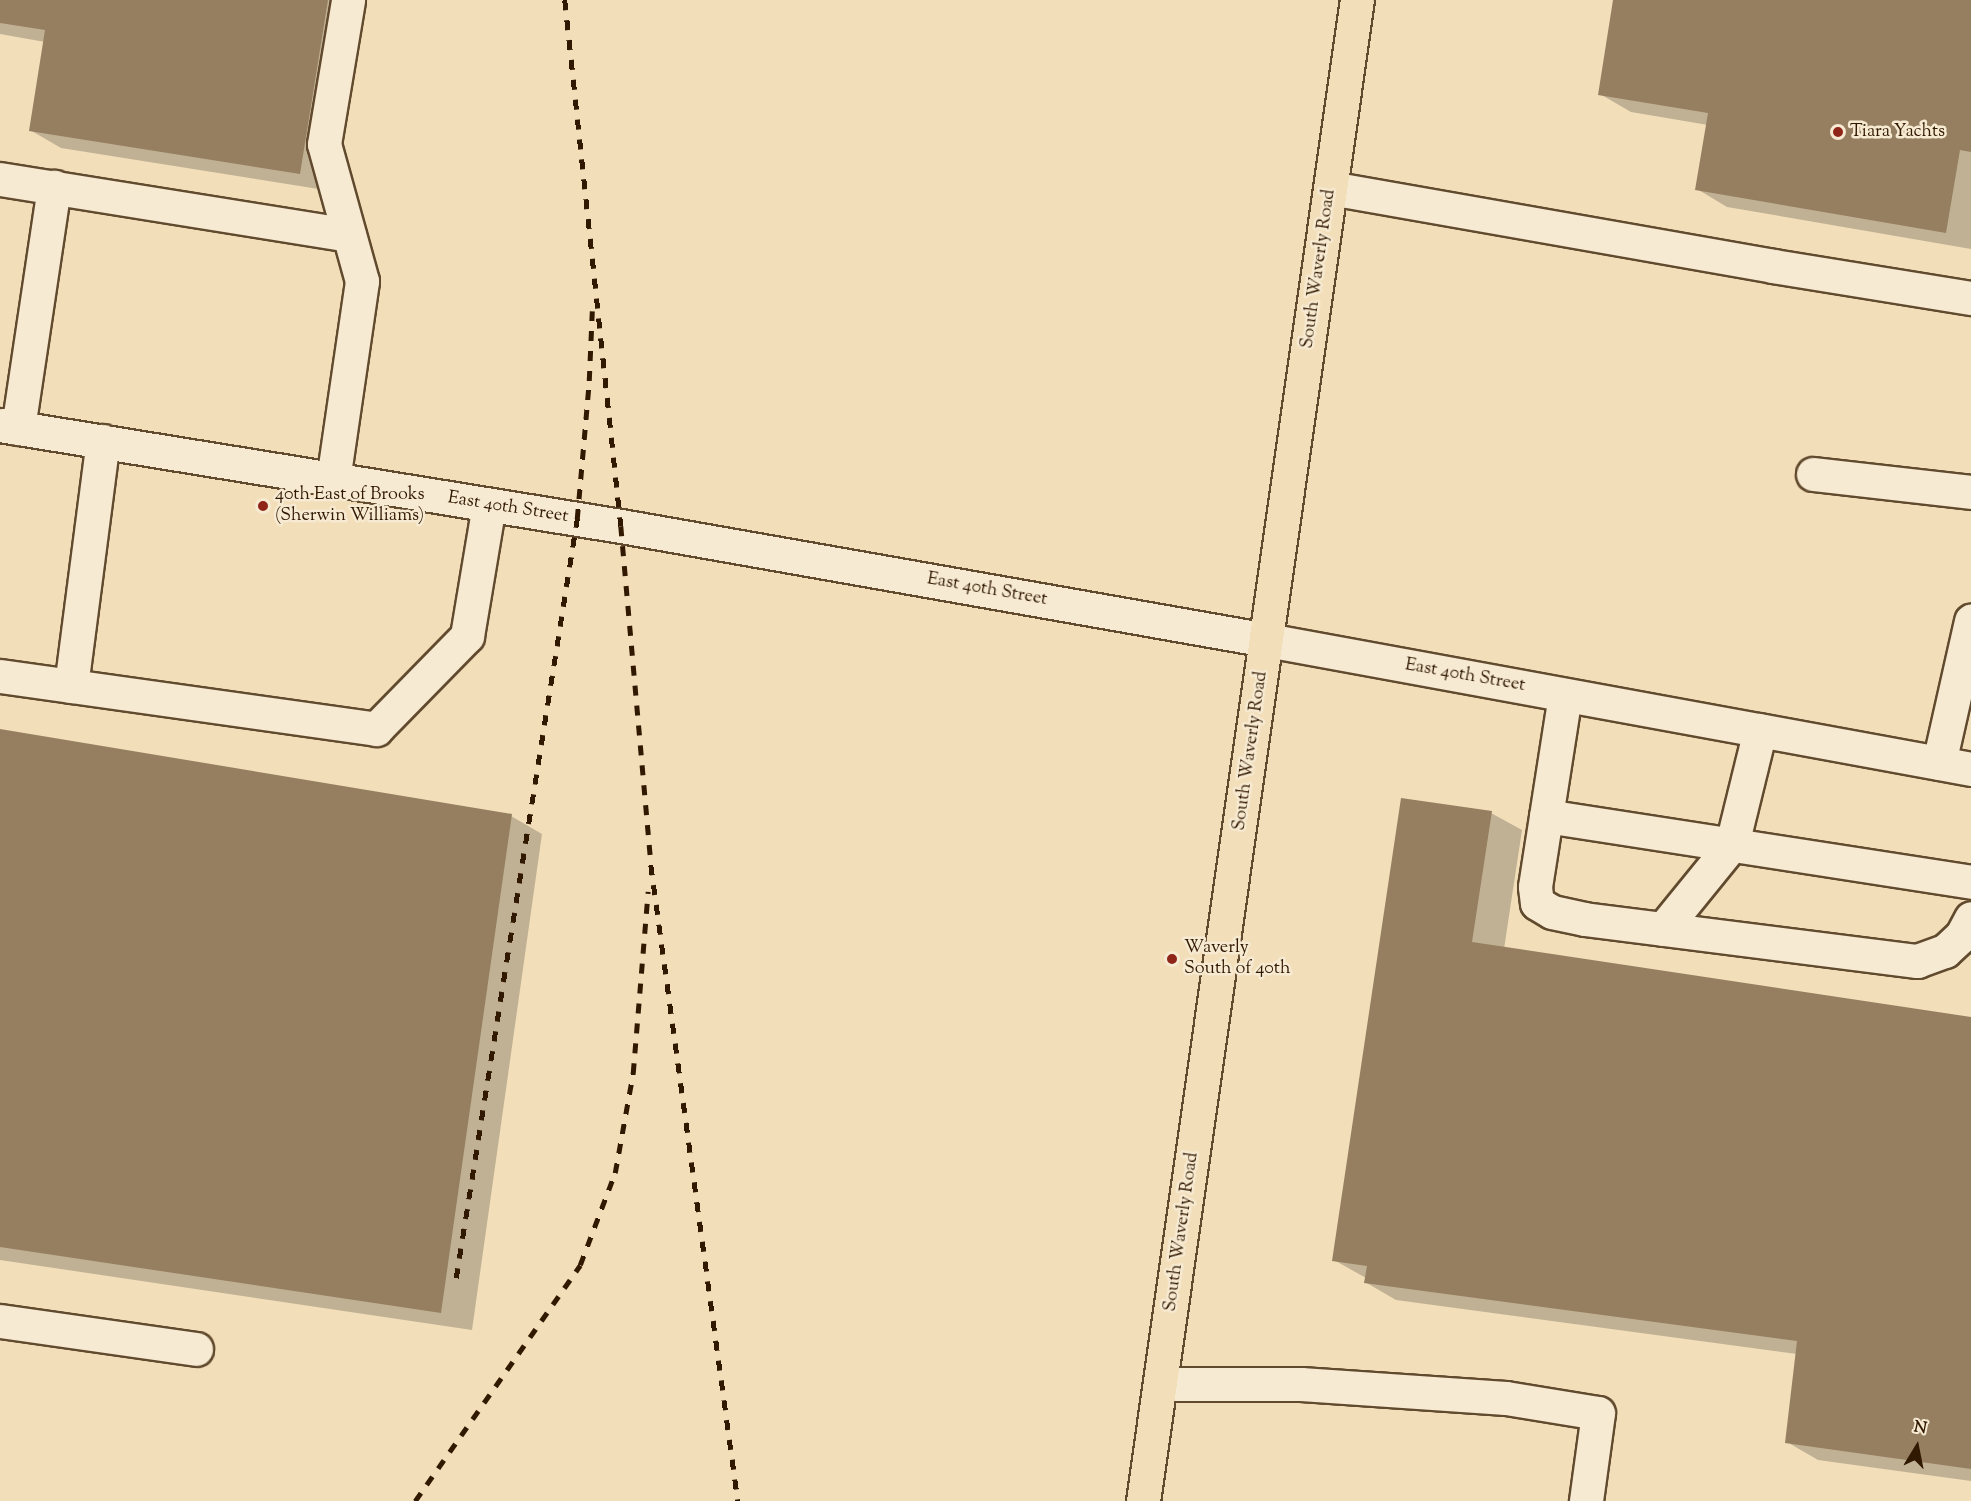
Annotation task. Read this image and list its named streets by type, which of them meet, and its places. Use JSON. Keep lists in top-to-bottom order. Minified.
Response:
{"streets":{"main road":["South Waverly Road"],"street":["East 40th Street"]},"crossings":[["South Waverly Road","East 40th Street"]],"places":["Tiara Yachts","40th East of Brooks (Sherwin Williams)","Waverly South of 40th"],"north":"top"}
